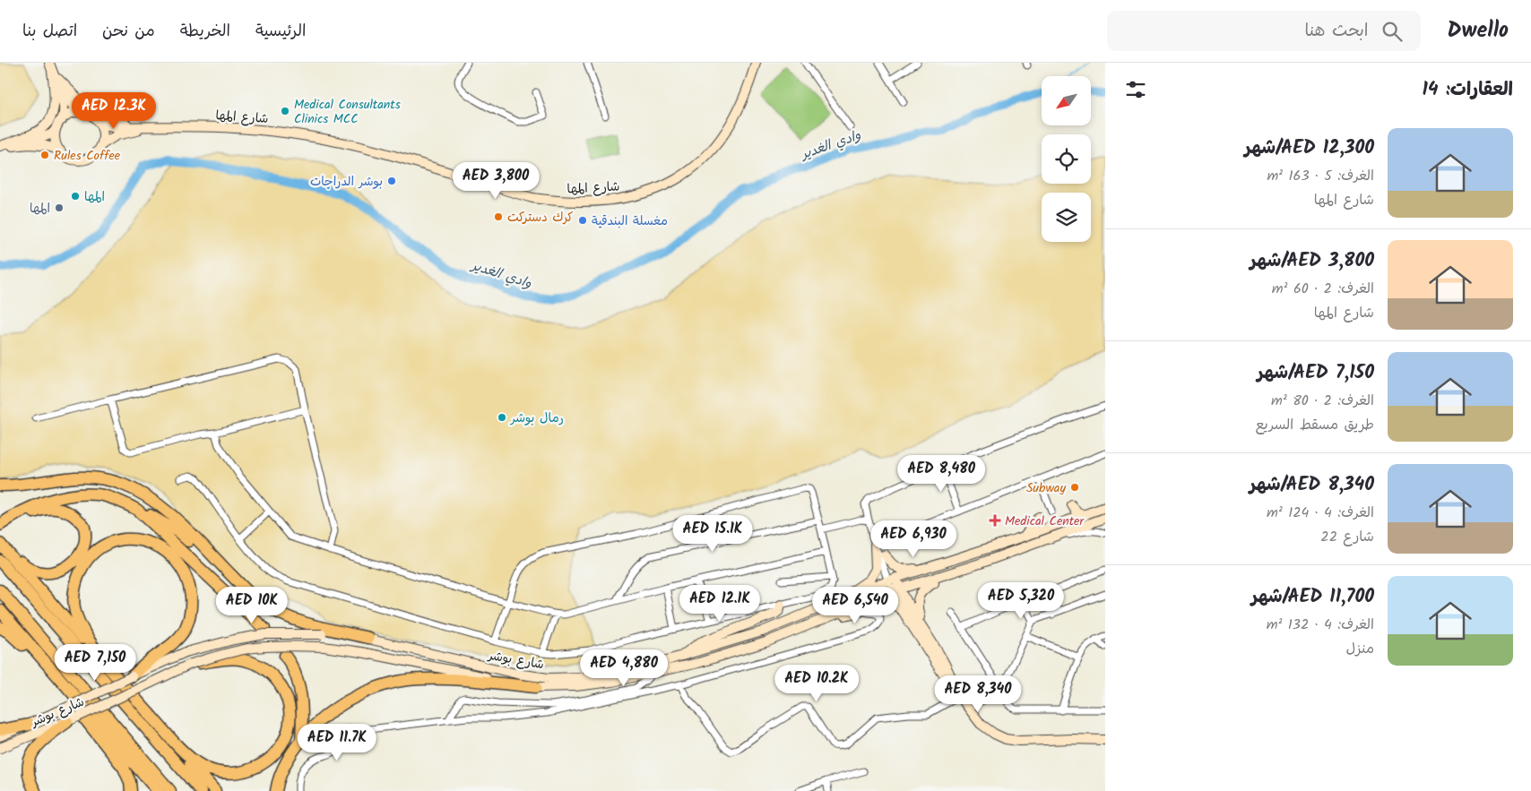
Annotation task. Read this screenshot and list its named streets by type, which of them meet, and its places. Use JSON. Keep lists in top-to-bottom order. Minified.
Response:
{"streets":{"main road":["شارع المها","شارع بوشر"]},"water":["وادي الغدير"],"places":{"other":["Medical Consultants Clinics MCC","Rules Coffee","بوشر الدراجات","المها","المه‍ا","كرك دستركت","مغسلة البندقية","رمال بوشر","Subway"],"health":["Medical Center"]},"north":"bottom left","page":{"header":"Dwello","search":"ابحث هنا","nav":["الرئيسية","الخريطة","من نحن","اتصل بنا"],"heading":"العقارات: 14","price":["AED 12.3K","AED 3,800","AED 8,480","AED 15.1K","AED 6,930","AED 5,320","AED 12.1K","AED 10K","AED 6,540","AED 7,150","AED 4,880","AED 10.2K","AED 8,340","AED 11.7K"],"list":[{"name":"AED 12,300/شهر","note":"الغرف: 5 · 163 m² · شارع المها"},{"name":"AED 3,800/شهر","note":"الغرف: 2 · 60 m² · شارع المها"},{"name":"AED 7,150/شهر","note":"الغرف: 2 · 80 m² · طريق مسقط السريع"},{"name":"AED 8,340/شهر","note":"الغرف: 4 · 124 m² · شارع 22"},{"name":"AED 11,700/شهر","note":"الغرف: 4 · 132 m² · منزل"}]}}
